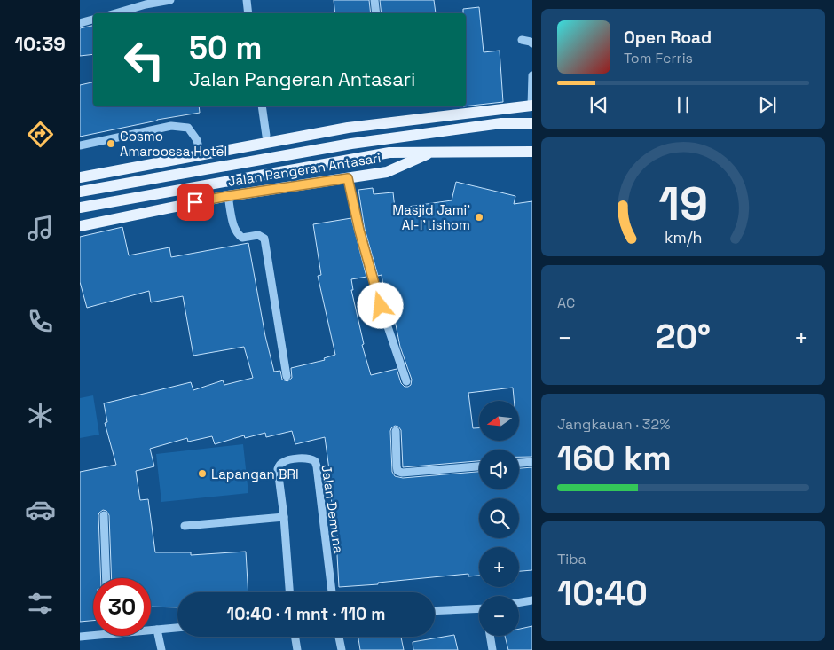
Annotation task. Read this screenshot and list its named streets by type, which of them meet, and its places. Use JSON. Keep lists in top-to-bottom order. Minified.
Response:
{"streets":{"main road":["Jalan Pangeran Antasari"],"street":["Jalan Demuna"]},"places":["Cosmo Amaroossa Hotel","Masjid Jami' Al-I'tishom","Lapangan BRI"],"north":"left","page":{"tabs":"10:39","turn":["50 m","Jalan Pangeran Antasari"],"song":["Open Road","Tom Ferris"],"tile":["AC",["Jangkauan · 32%","160 km"],["Tiba","10:40"]],"heat":["−","20°","+"],"map_buttons":["+","−"],"limit":"30","trip":"10:40 · 1 mnt · 110 m","gauge":["19","km/h"]}}
